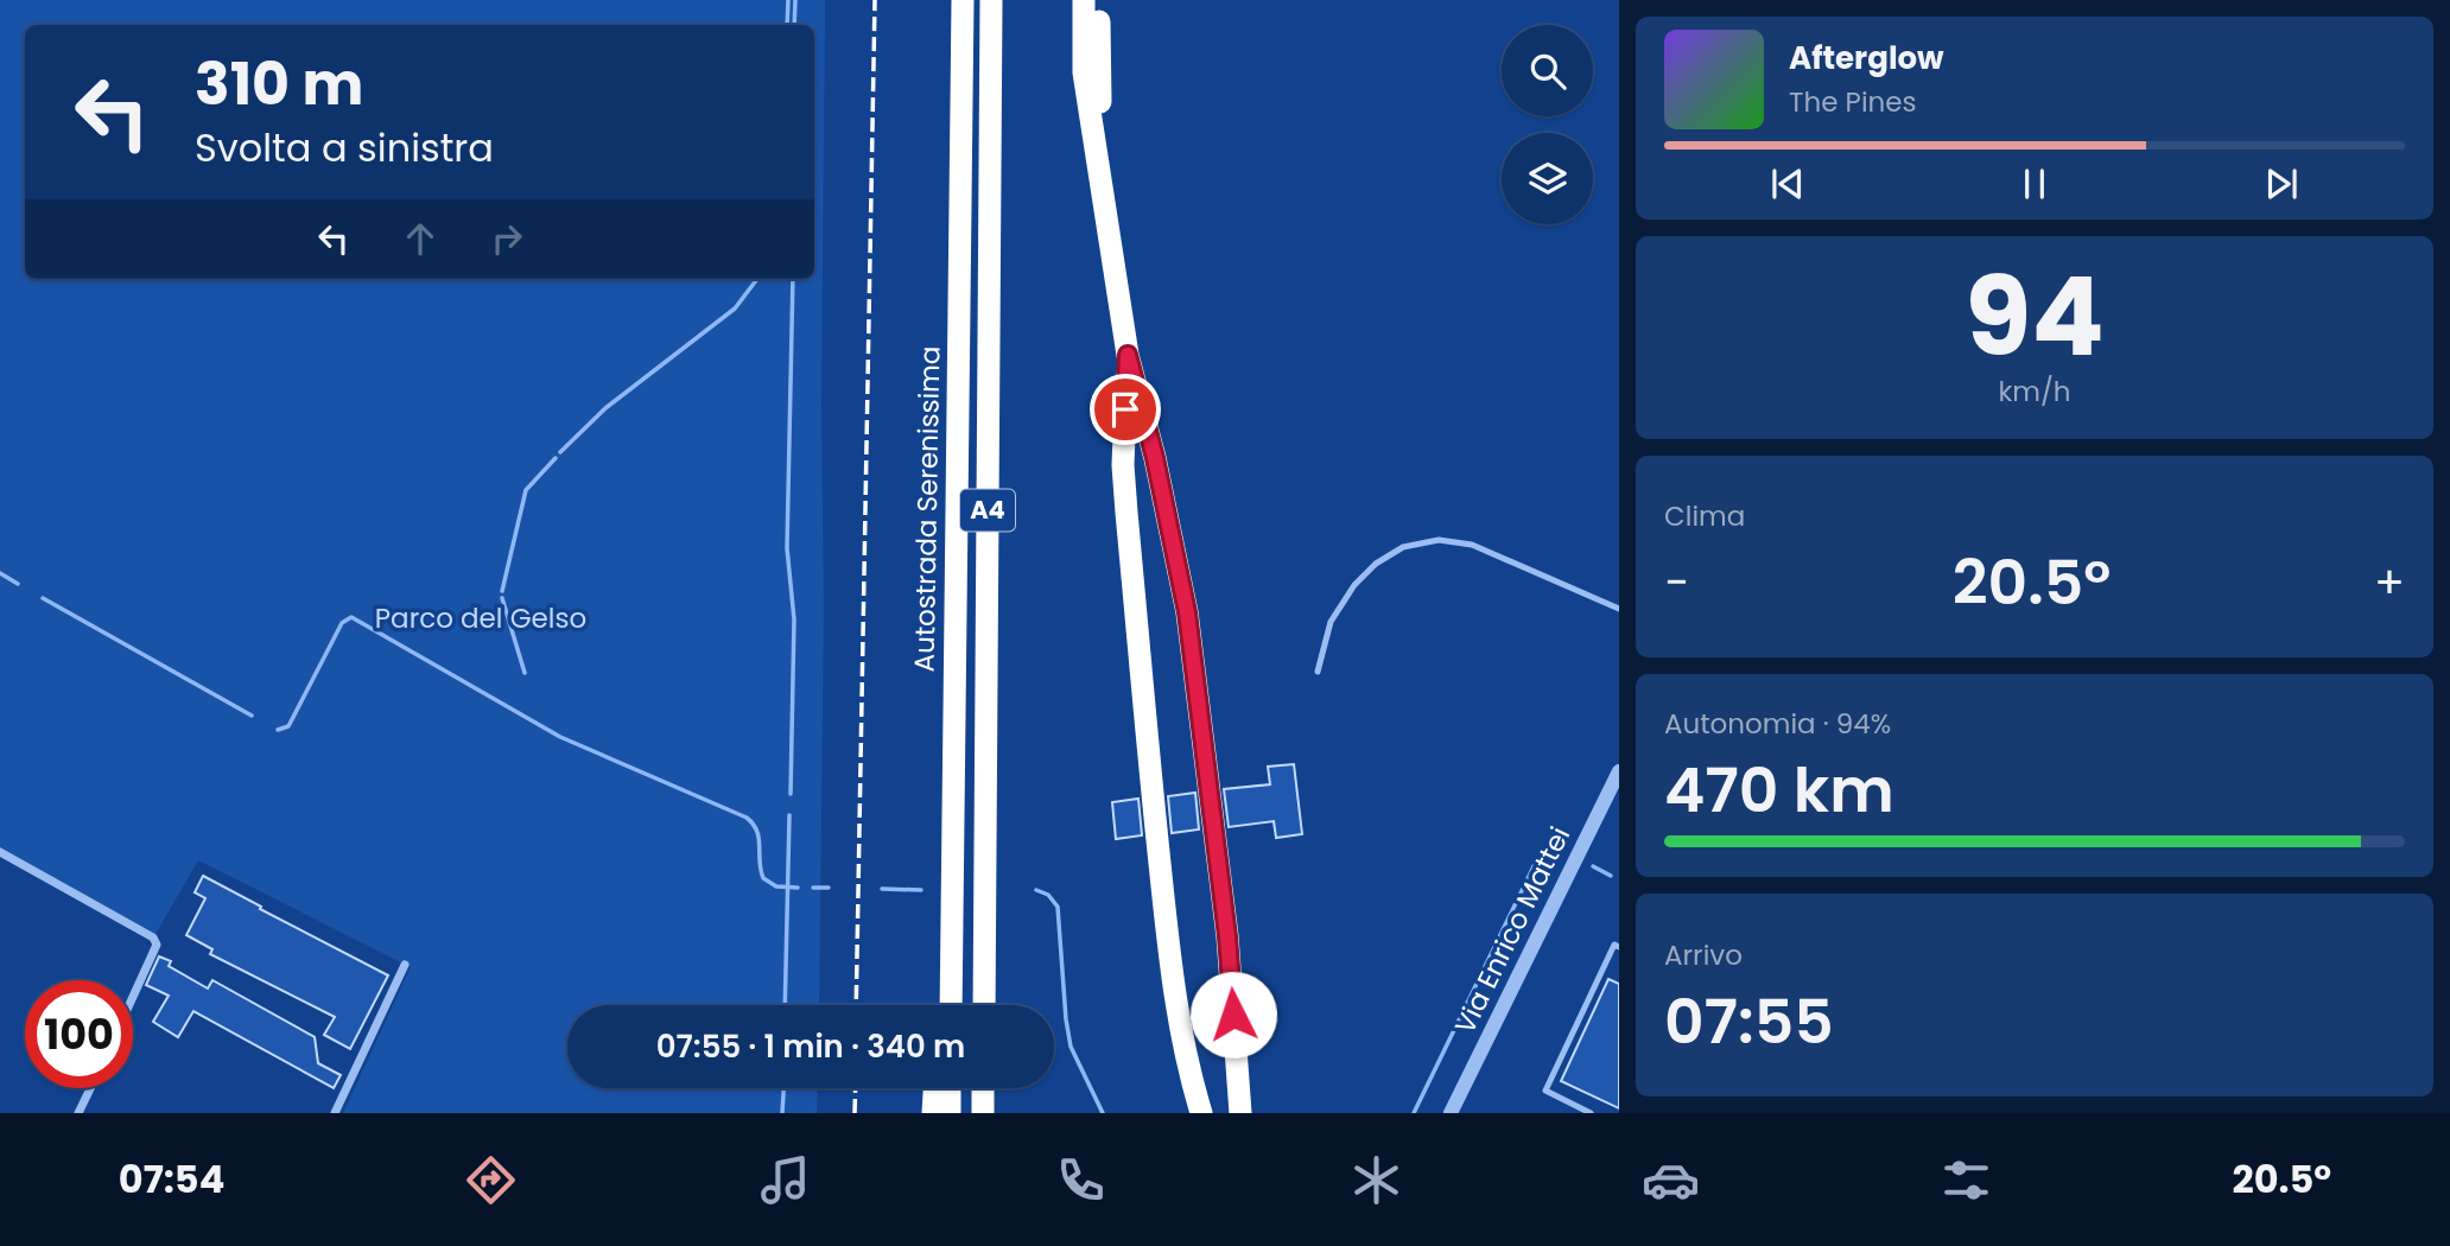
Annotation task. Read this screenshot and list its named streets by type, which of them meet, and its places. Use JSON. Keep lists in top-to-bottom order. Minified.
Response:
{"streets":{"highway":["Autostrada Serenissima","A4"],"street":["Via Enrico Mattei"]},"parks":["Parco del Gelso"],"page":{"turn":["310 m","Svolta a sinistra"],"song":["Afterglow","The Pines"],"tile":[["94","km/h"],"Clima",["Autonomia · 94%","470 km"],["Arrivo","07:55"]],"heat":["−","20.5°","+"],"limit":"100","trip":"07:55 · 1 min · 340 m","tabs":["07:54","20.5°"]}}
